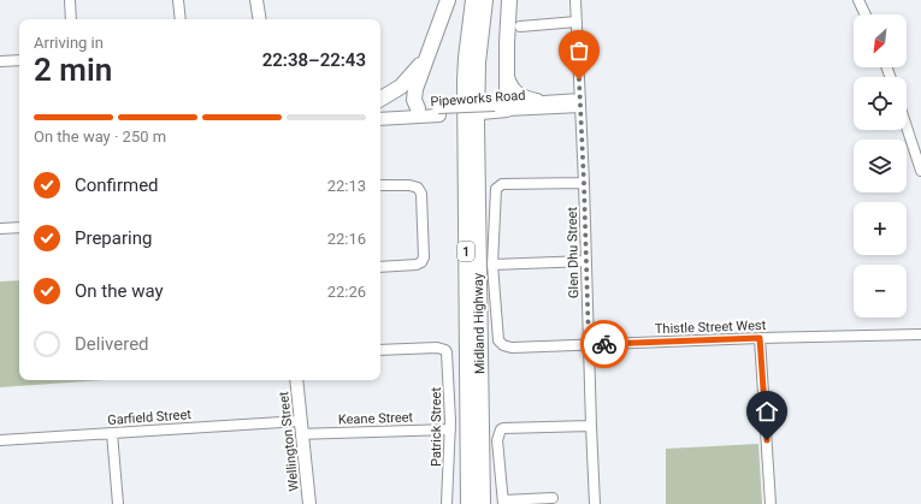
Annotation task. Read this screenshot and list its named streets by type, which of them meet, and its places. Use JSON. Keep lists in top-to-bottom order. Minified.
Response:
{"streets":{"highway":["1","Midland Highway"],"main road":["Pipeworks Road","Wellington Street"],"street":["Glen Dhu Street","Thistle Street West","Garfield Street","Keane Street","Patrick Street"]},"crossings":[["Pipeworks Road","Glen Dhu Street"],["Glen Dhu Street","Thistle Street West"],["Garfield Street","Wellington Street"],["Keane Street","Patrick Street"],["Keane Street","Wellington Street"]],"north":"bottom left","page":{"map_buttons":["+","−"],"heading":["2 min","Arriving in","22:38–22:43"],"bar":"On the way · 250 m","list":[["Confirmed","22:13"],["Preparing","22:16"],["On the way","22:26"],"Delivered"]}}
